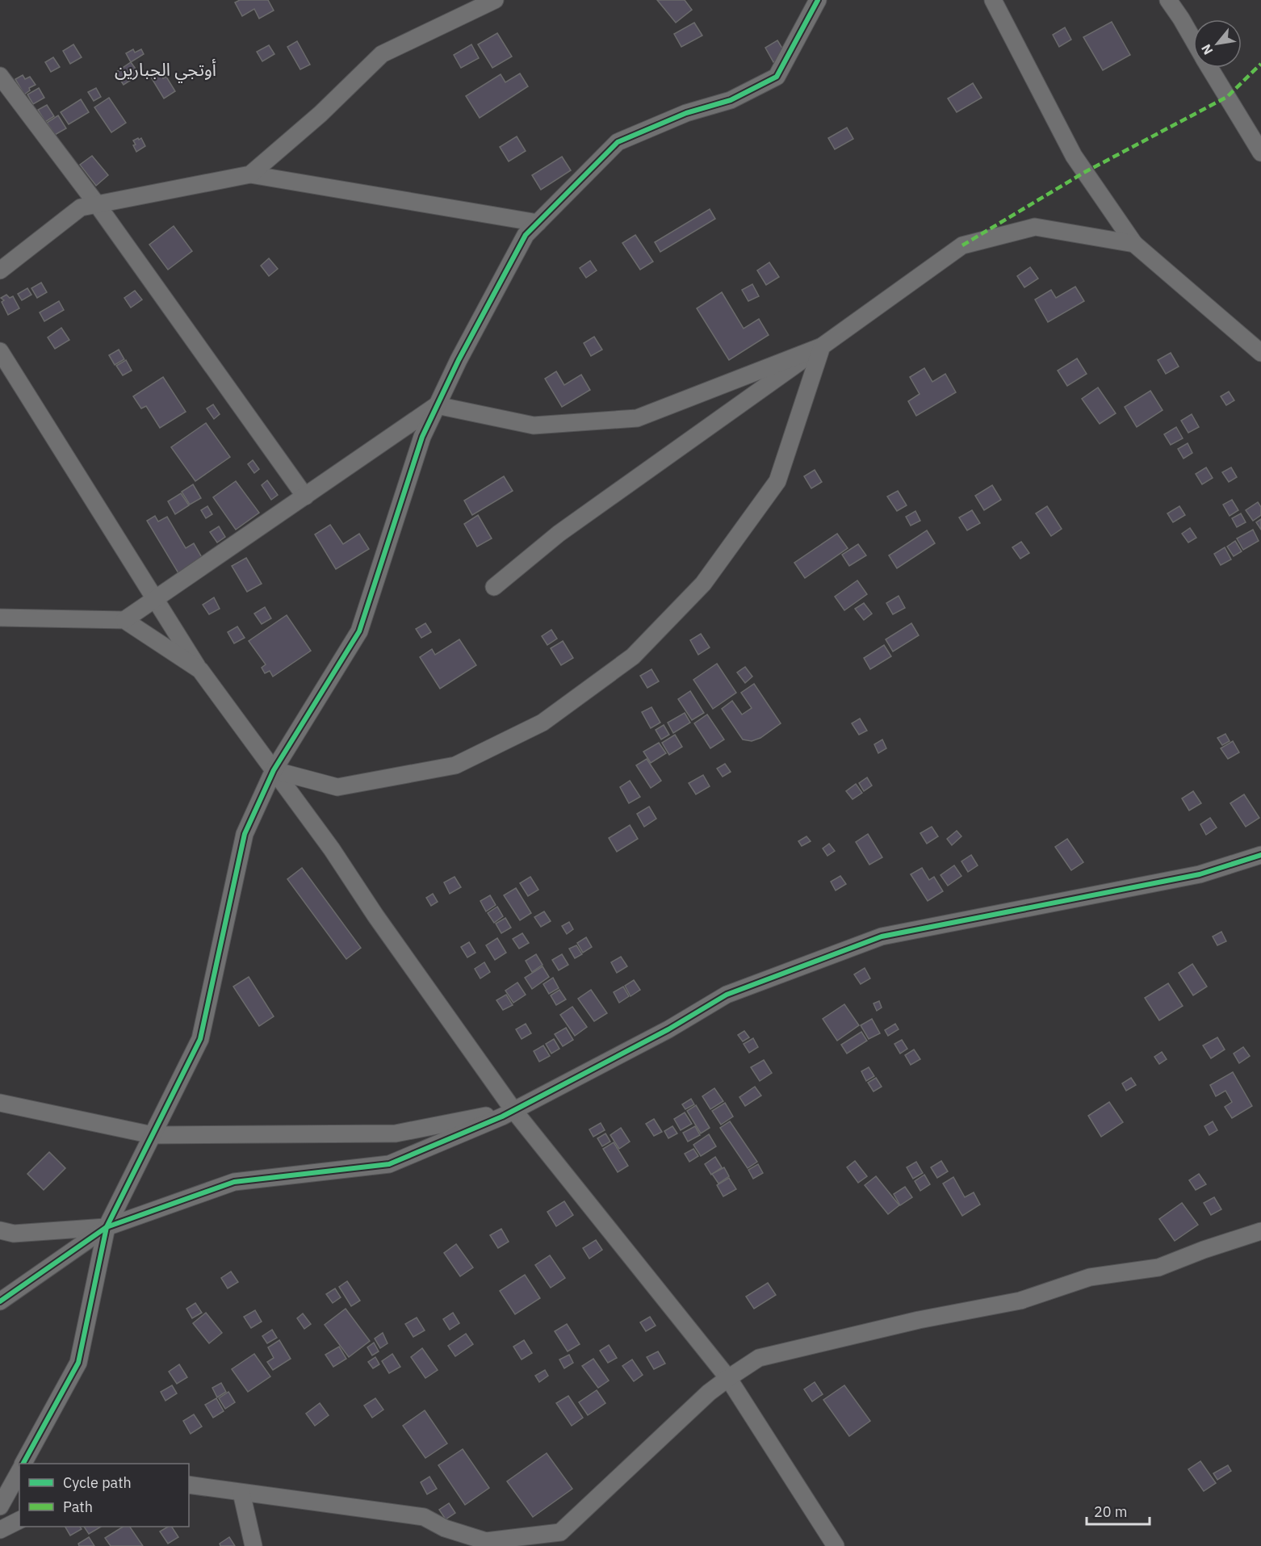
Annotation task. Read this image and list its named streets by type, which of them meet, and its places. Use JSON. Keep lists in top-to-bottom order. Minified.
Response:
{"districts":["أوتجي الجبارين"],"legend":["Cycle path","Path"],"scale_bar":"20 m","north":"bottom left"}
